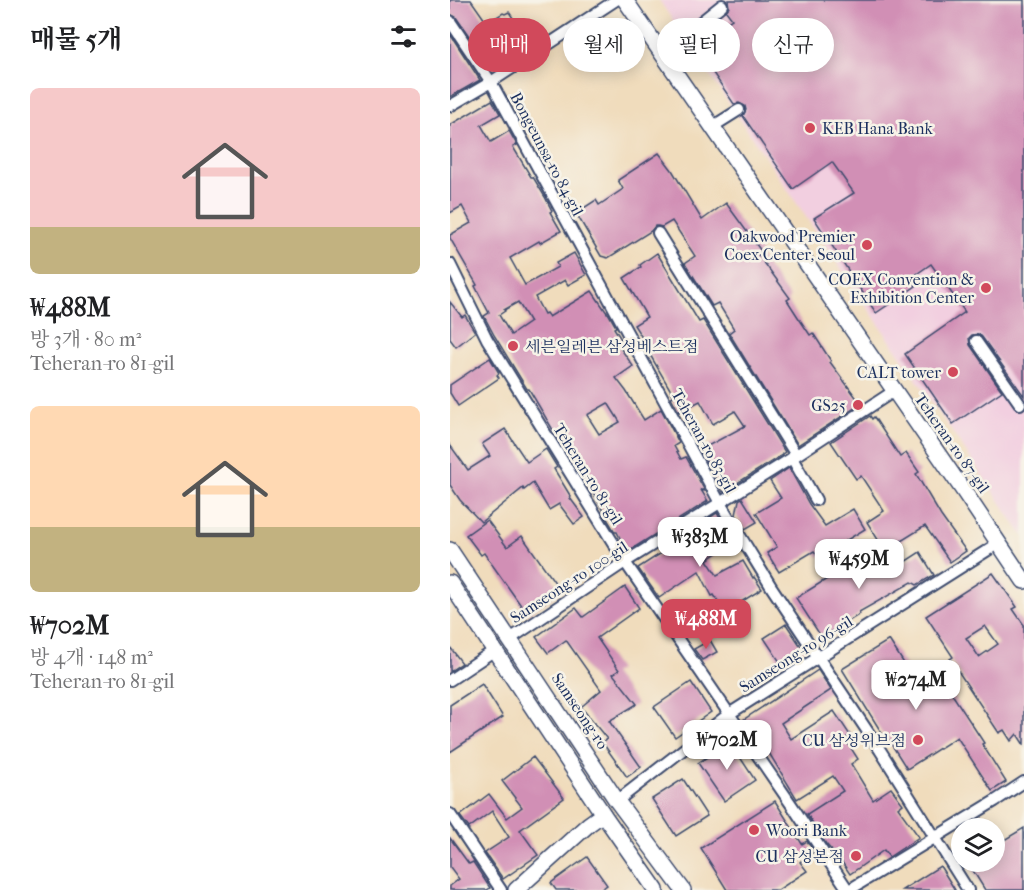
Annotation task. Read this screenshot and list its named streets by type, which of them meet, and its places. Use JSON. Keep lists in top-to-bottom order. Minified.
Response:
{"streets":{"street":["Bongeunsa-ro 84-gil","Teheran-ro 83-gil","Teheran-ro 87-gil","Teheran-ro 81-gil","Samseong-ro 100-gil","Samseong-ro 96-gil","Samseong-ro"]},"crossings":[["Bongeunsa-ro 84-gil","Teheran-ro 83-gil"],["Teheran-ro 83-gil","Samseong-ro 100-gil"],["Teheran-ro 83-gil","Samseong-ro 96-gil"],["Teheran-ro 87-gil","Samseong-ro 100-gil"],["Teheran-ro 87-gil","Samseong-ro 96-gil"],["Teheran-ro 81-gil","Samseong-ro 100-gil"],["Teheran-ro 81-gil","Samseong-ro 96-gil"],["Samseong-ro 100-gil","Samseong-ro"],["Samseong-ro 96-gil","Samseong-ro"]],"places":["KEB Hana Bank","Oakwood Premier Coex Center, Seoul","COEX Convention & Exhibition Center","세븐일레븐 삼성베스트점","CALT tower","GS25","CU 삼성위브점","Woori Bank","CU 삼성본점"],"page":{"heading":"매물 5개","chip":["매매","월세","필터","신규"],"list":[{"name":"₩488M","note":"방 3개 · 80 m² · Teheran-ro 81-gil"},{"name":"₩702M","note":"방 4개 · 148 m² · Teheran-ro 81-gil"}],"price":["₩383M","₩459M","₩488M","₩274M","₩702M"]}}
